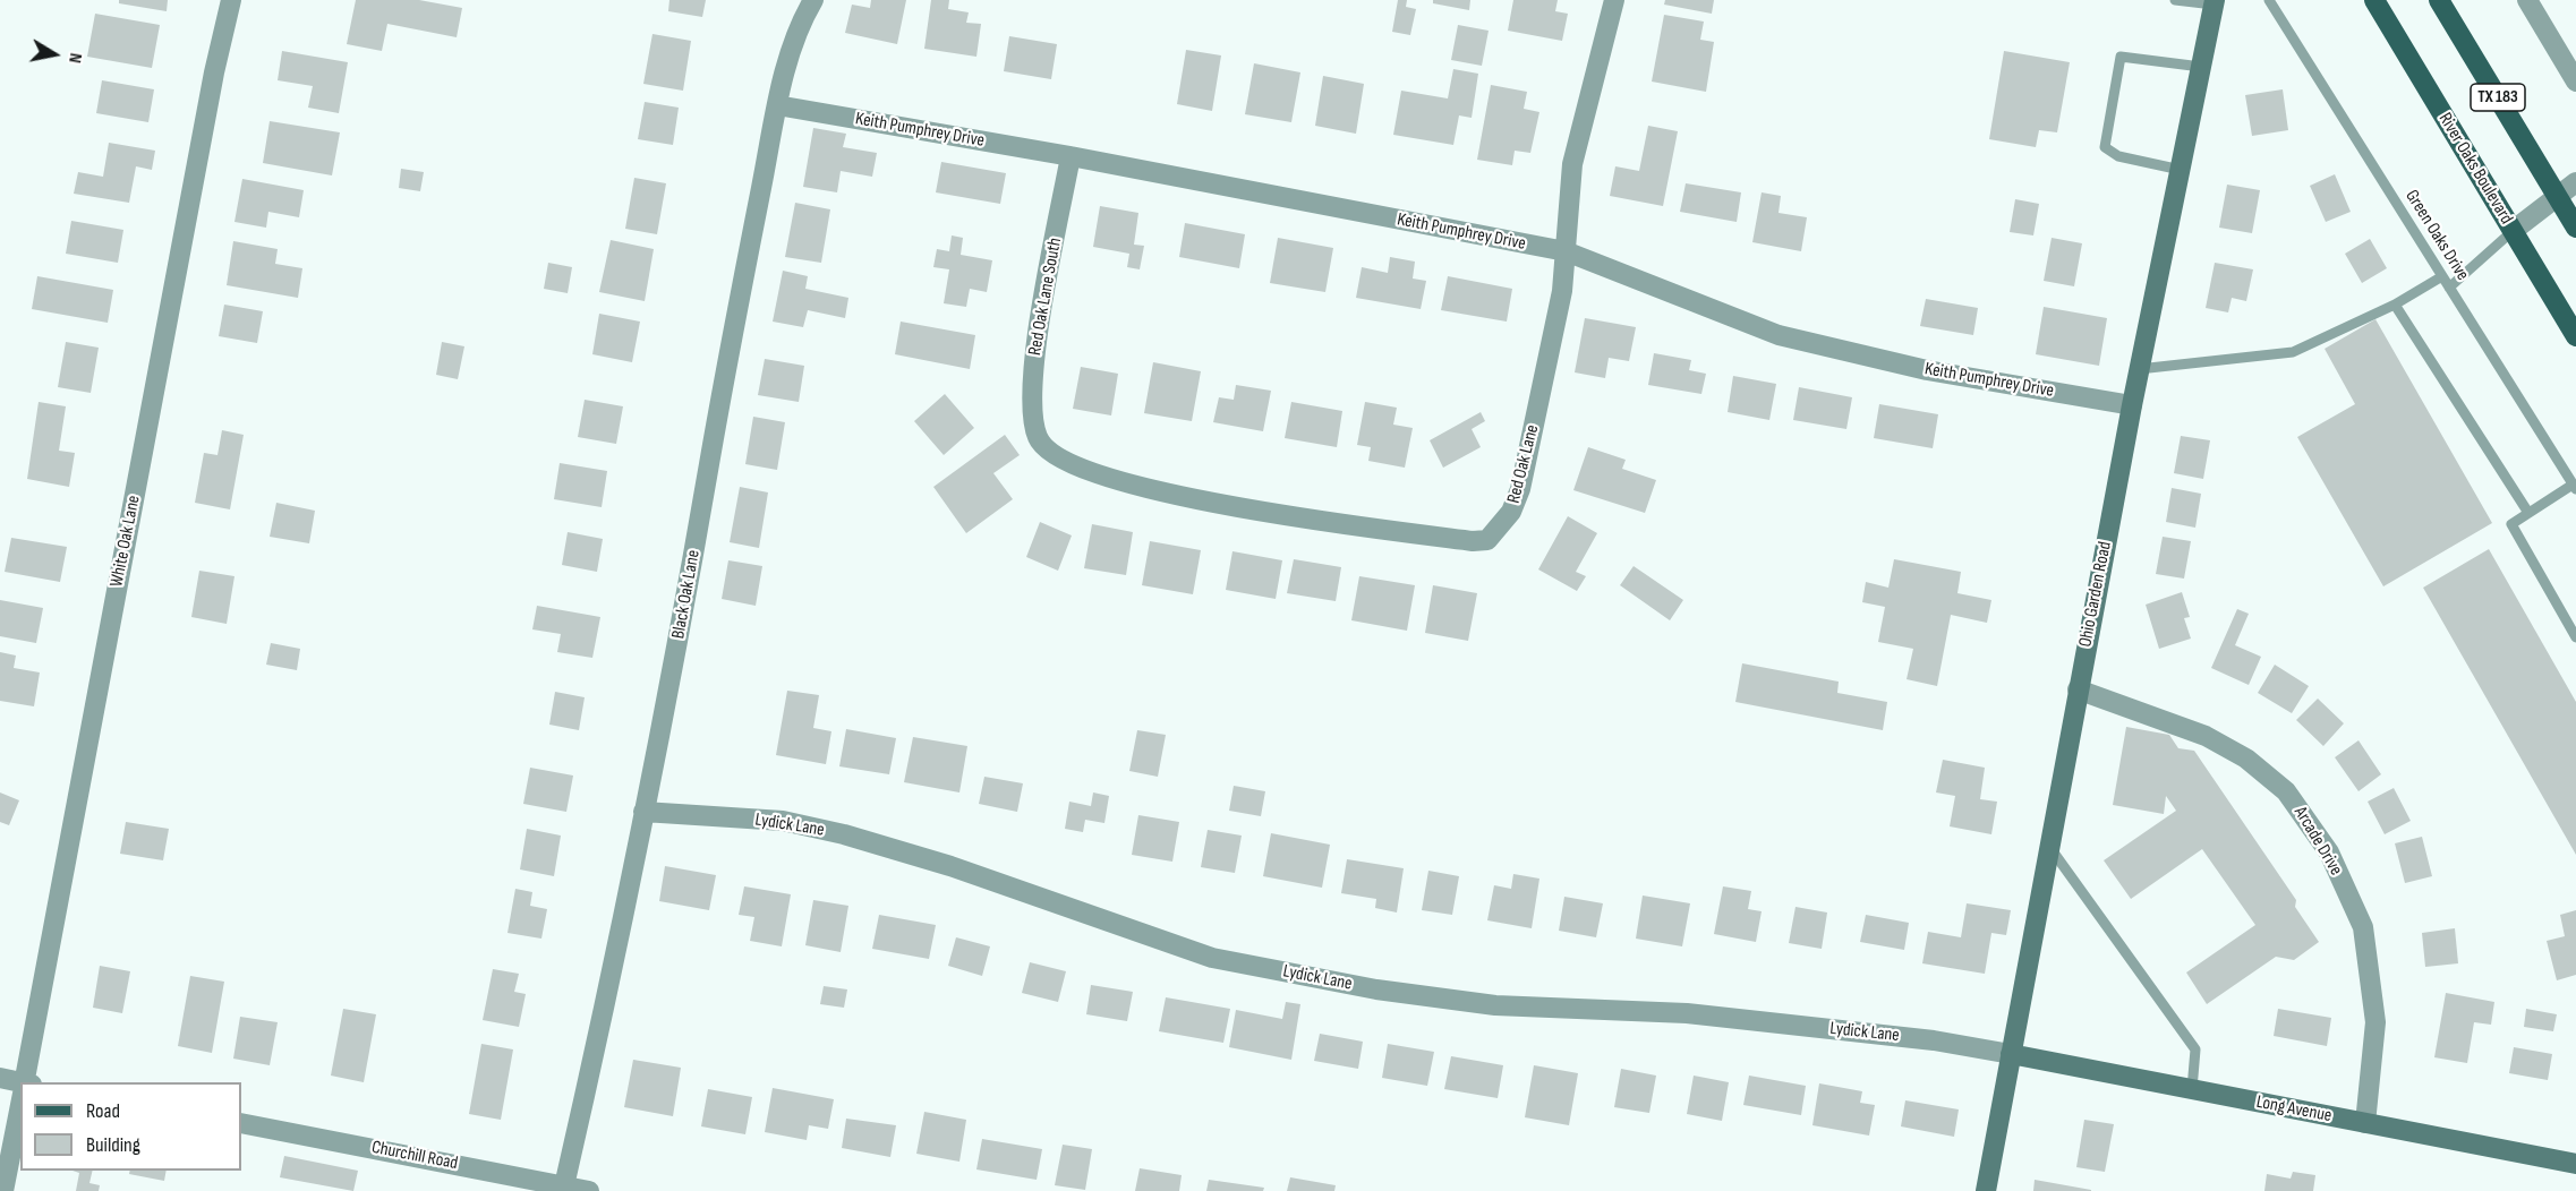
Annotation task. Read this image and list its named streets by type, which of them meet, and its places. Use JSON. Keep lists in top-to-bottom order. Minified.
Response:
{"streets":{"main road":["TX 183","River Oaks Boulevard"],"street":["Keith Pumphrey Drive","Red Oak Lane South","Red Oak Lane","White Oak Lane","Black Oak Lane","Ohio Garden Road","Lydick Lane","Arcade Drive","Long Avenue","Churchill Road"],"lane":["Green Oaks Drive"]},"crossings":[["Keith Pumphrey Drive","Red Oak Lane South"],["Keith Pumphrey Drive","Red Oak Lane"],["Keith Pumphrey Drive","Black Oak Lane"],["Keith Pumphrey Drive","Ohio Garden Road"],["Red Oak Lane South","Red Oak Lane"],["Black Oak Lane","Lydick Lane"],["Black Oak Lane","Churchill Road"],["Ohio Garden Road","Lydick Lane"],["Ohio Garden Road","Arcade Drive"],["Ohio Garden Road","Long Avenue"],["Lydick Lane","Long Avenue"],["Arcade Drive","Long Avenue"]],"legend":["Road","Building"],"north":"right"}
